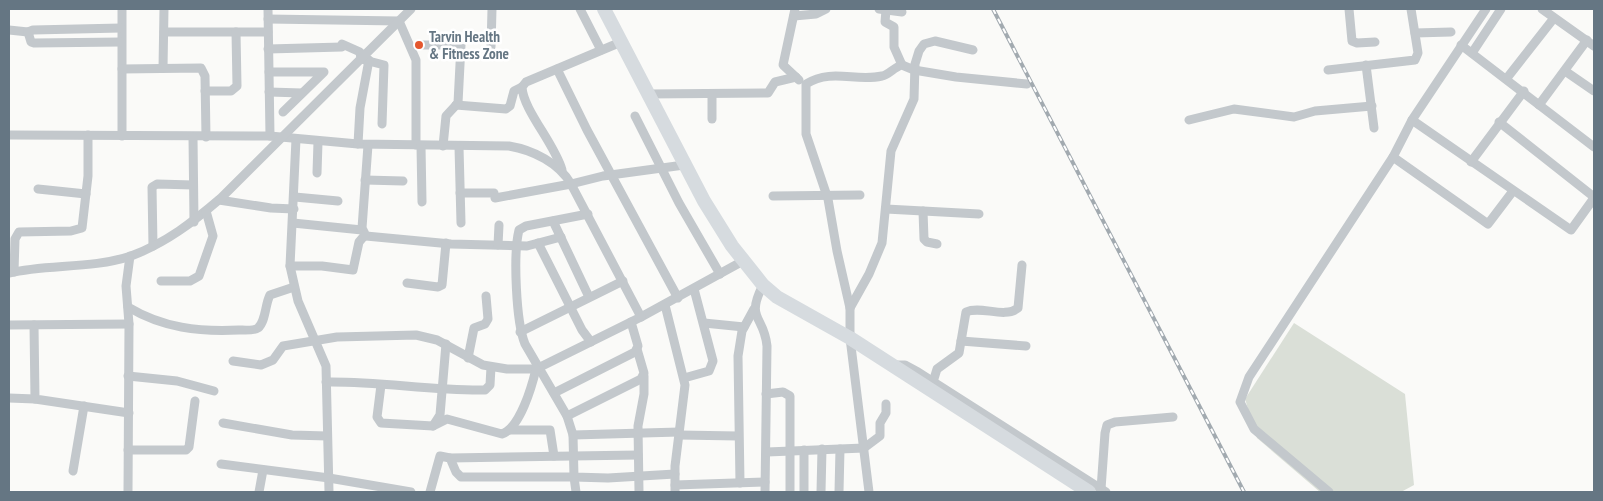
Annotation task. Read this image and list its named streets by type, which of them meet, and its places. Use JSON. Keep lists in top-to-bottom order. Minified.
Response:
{"places":["Tarvin Health & Fitness Zone"]}
